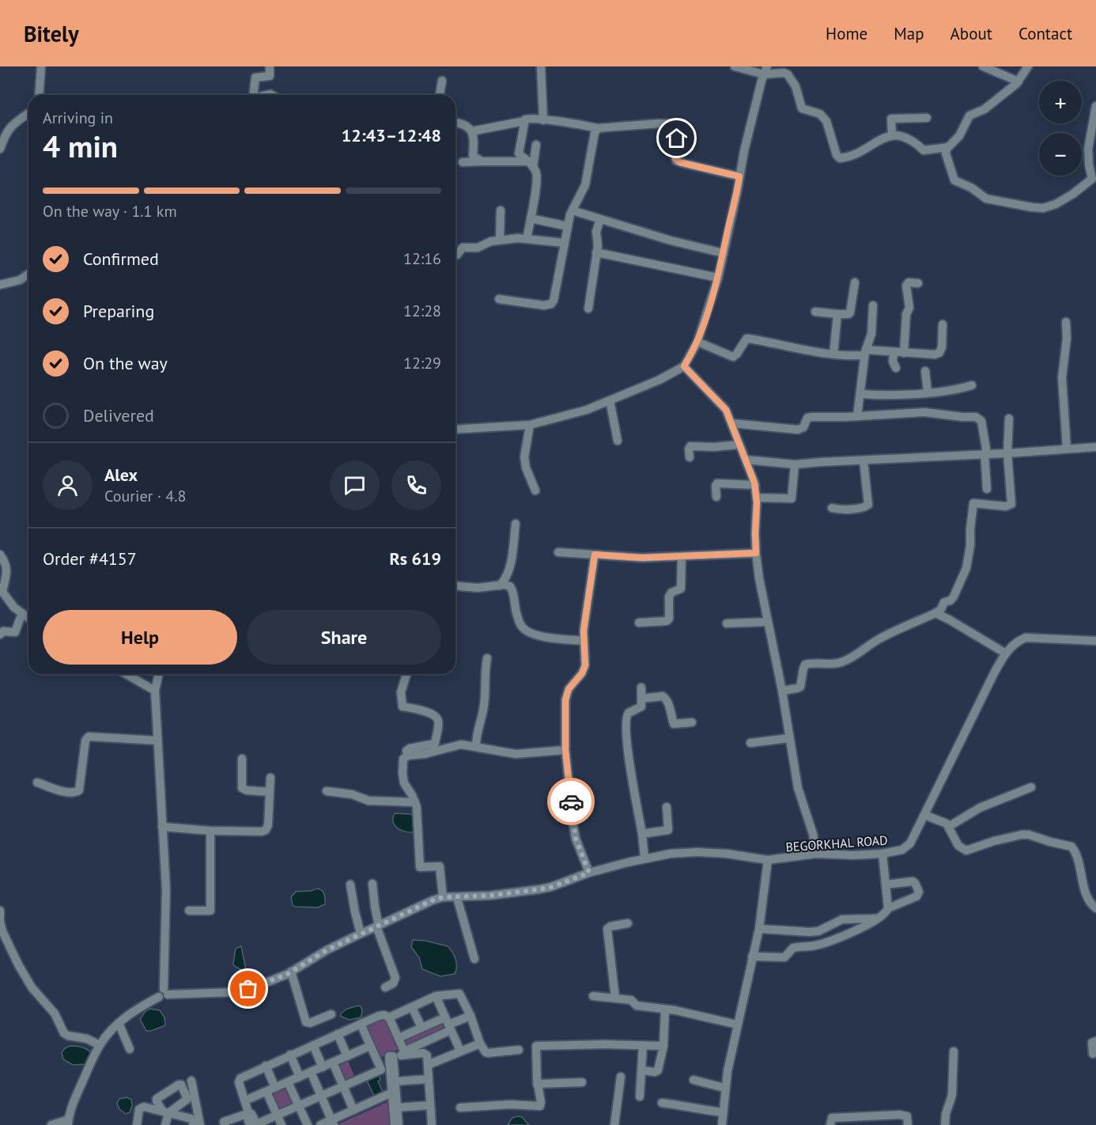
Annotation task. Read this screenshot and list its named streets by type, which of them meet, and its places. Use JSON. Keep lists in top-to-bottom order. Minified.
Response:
{"streets":{"street":["BEGORKHAL ROAD"]},"page":{"header":"Bitely","nav":["Home","Map","About","Contact"],"map_buttons":["+","−"],"heading":["4 min","Arriving in","12:43–12:48"],"panel":["Alex","Courier · 4.8","Order #4157","Rs 619"],"bar":"On the way · 1.1 km","list":[["Confirmed","12:16"],["Preparing","12:28"],["On the way","12:29"],"Delivered"],"buttons":["Help","Share"]}}
